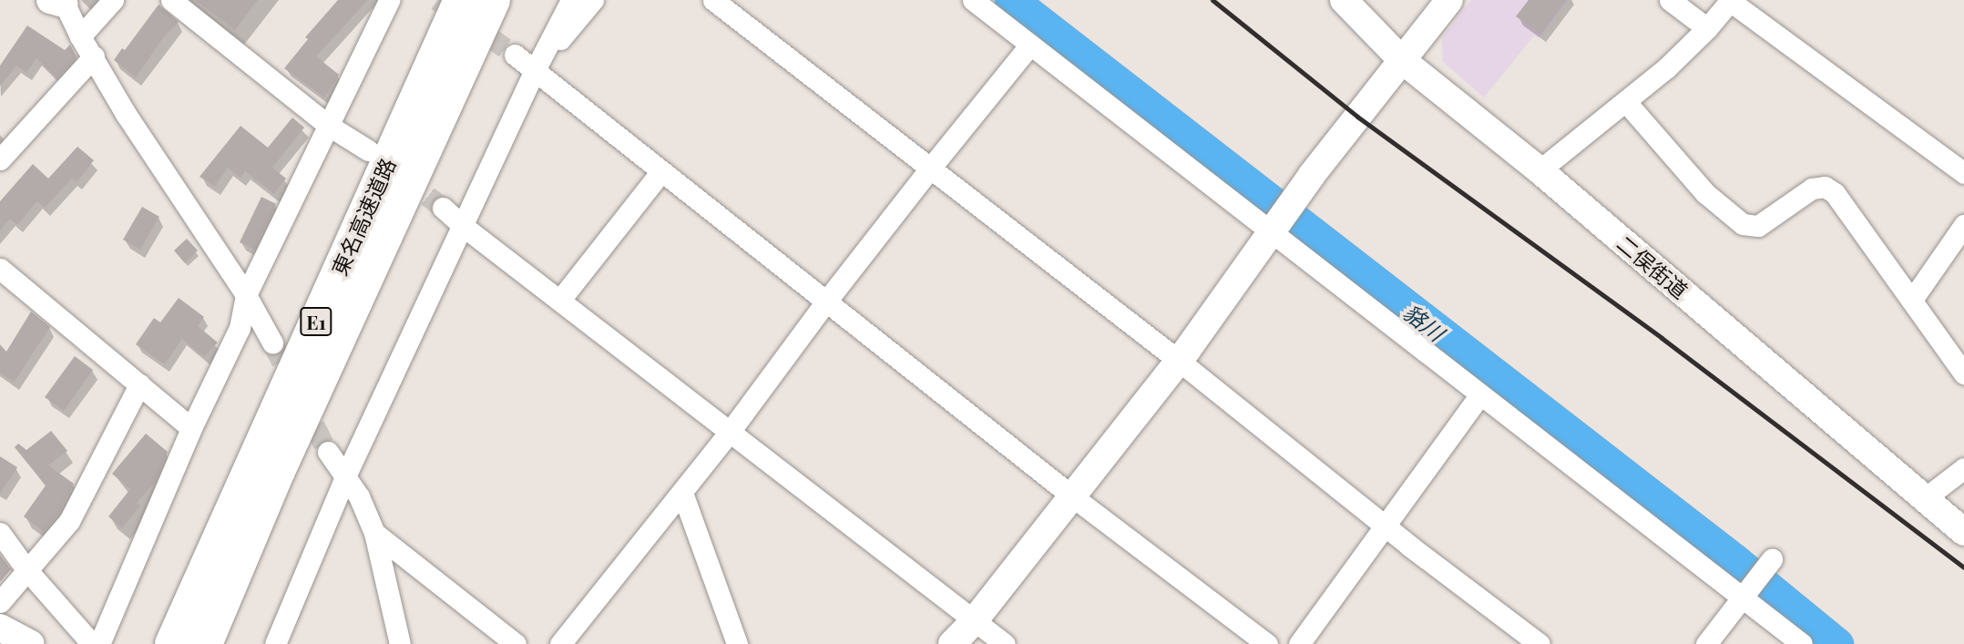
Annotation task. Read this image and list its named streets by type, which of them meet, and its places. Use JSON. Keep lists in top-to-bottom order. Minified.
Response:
{"streets":{"highway":["東名高速道路","E1"],"street":["二俣街道"]},"water":["貉川"]}
